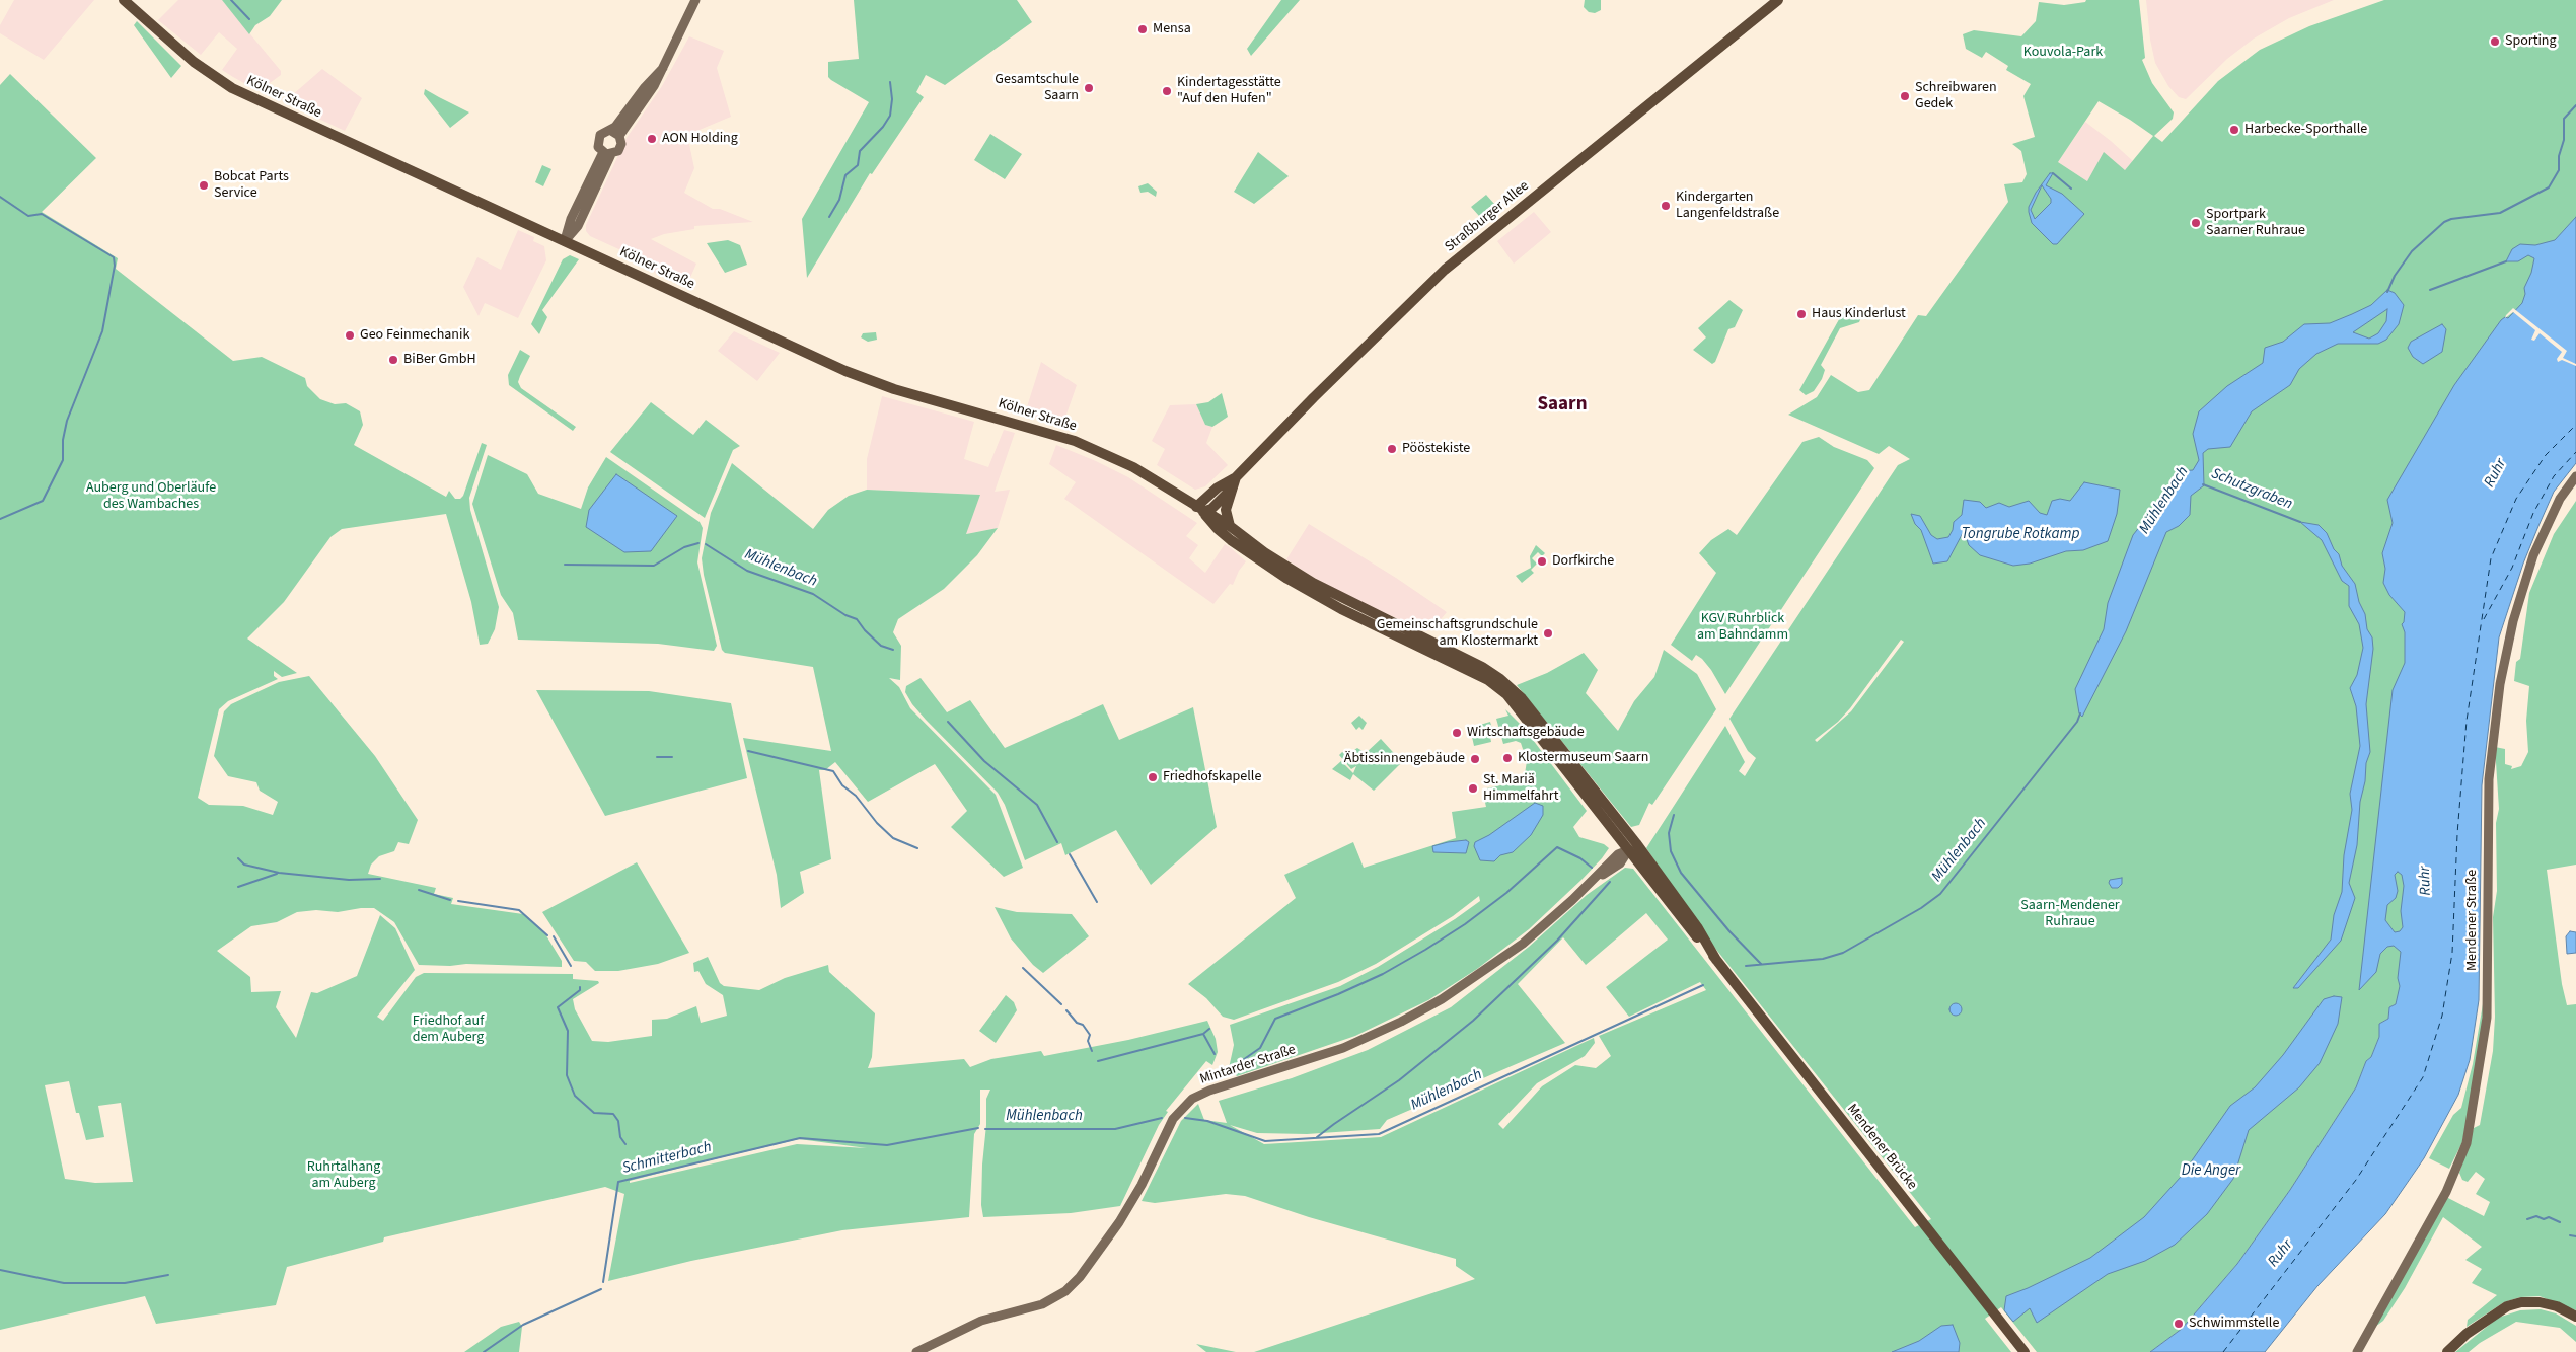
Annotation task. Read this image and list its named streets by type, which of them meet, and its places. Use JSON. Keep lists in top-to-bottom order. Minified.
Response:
{"streets":{"main road":["Kölner Straße","Straßburger Allee","Mendener Brücke"],"street":["Mendener Straße","Mintarder Straße"]},"crossings":[["Kölner Straße","Straßburger Allee"],["Kölner Straße","Mendener Brücke"],["Mintarder Straße","Mendener Brücke"]],"districts":["Saarn"],"water":["Ruhr","Schutzgraben","Mühlenbach","Tongrube Rotkamp","Schmitterbach","Die Anger"],"parks":["Kouvola-Park","Auberg und Oberläufe des Wambaches","KGV Ruhrblick am Bahndamm","Saarn-Mendener Ruhraue","Friedhof auf dem Auberg","Ruhrtalhang am Auberg"],"places":["Mensa","Sporting","Gesamtschule Saarn","Kindertagesstätte \"Auf den Hufen\"","Schreibwaren Gedek","Harbecke-Sporthalle","AON Holding","Bobcat Parts Service","Kindergarten Langenfeldstraße","Sportpark Saarner Ruhraue","Haus Kinderlust","Geo Feinmechanik","BiBer GmbH","Pööstekiste","Dorfkirche","Gemeinschaftsgrundschule am Klostermarkt","Wirtschaftsgebäude","Klostermuseum Saarn","Äbtissinnengebäude","Friedhofskapelle","St. Mariä Himmelfahrt","Schwimmstelle"]}
